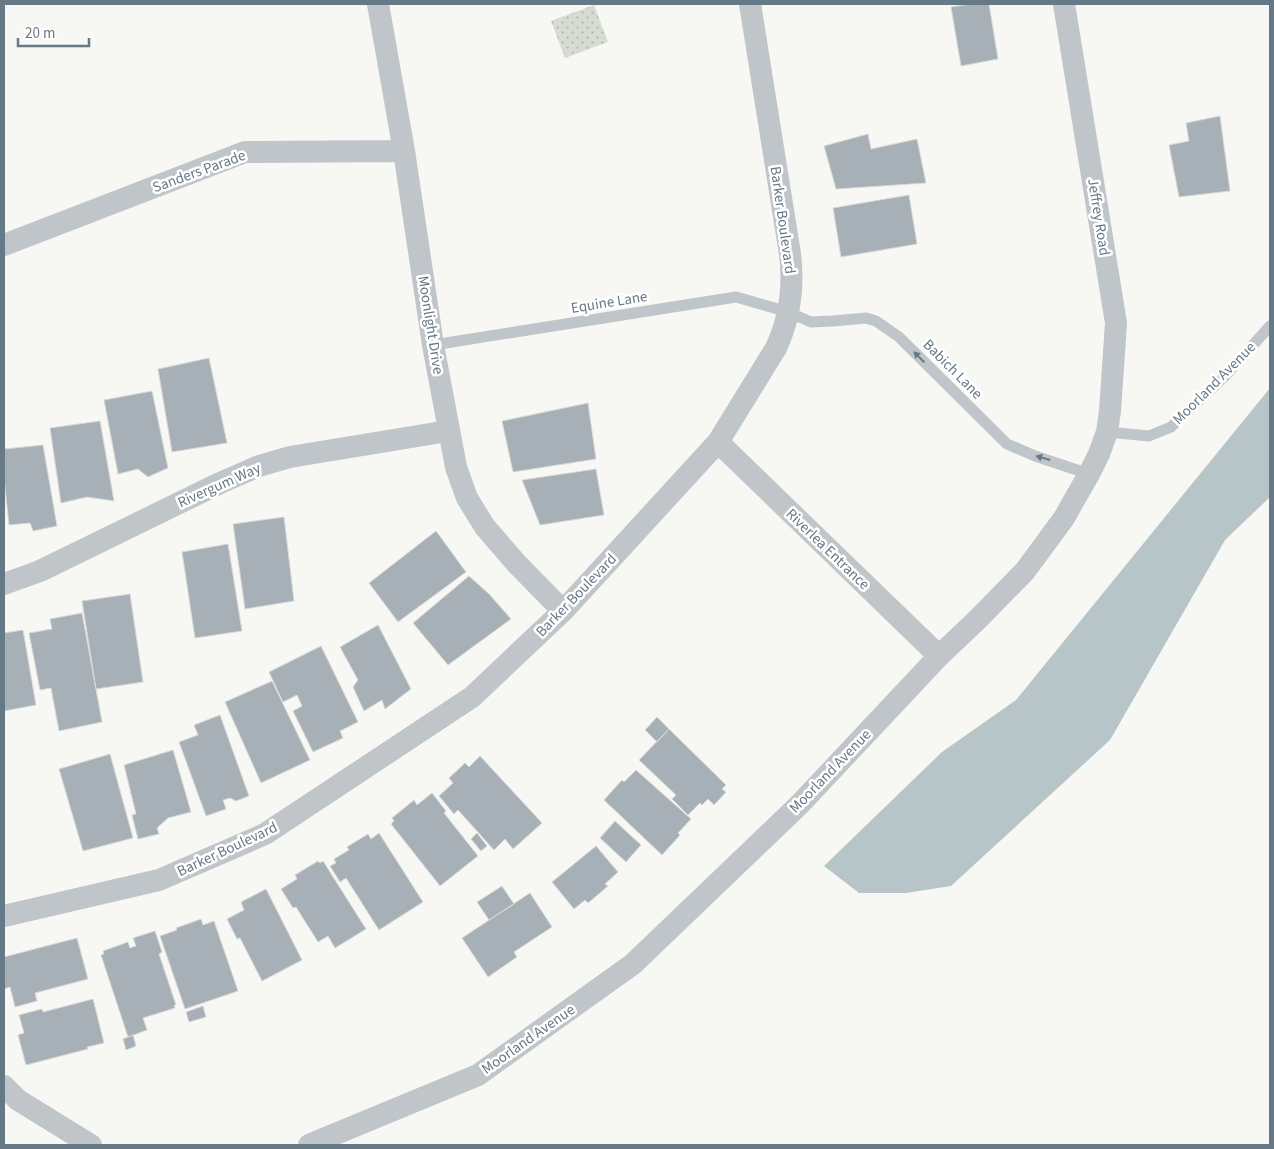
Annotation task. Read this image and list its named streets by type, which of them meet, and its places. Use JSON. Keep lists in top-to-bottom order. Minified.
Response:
{"streets":{"street":["Sanders Parade","Jeffrey Road","Barker Boulevard","Moonlight Drive","Moorland Avenue","Rivergum Way","Riverlea Entrance"],"lane":["Equine Lane","Babich Lane"]},"crossings":[["Sanders Parade","Moonlight Drive"],["Jeffrey Road","Moorland Avenue"],["Barker Boulevard","Equine Lane"],["Barker Boulevard","Moonlight Drive"],["Barker Boulevard","Babich Lane"],["Barker Boulevard","Riverlea Entrance"],["Equine Lane","Moonlight Drive"],["Equine Lane","Babich Lane"],["Moonlight Drive","Rivergum Way"],["Babich Lane","Moorland Avenue"],["Moorland Avenue","Riverlea Entrance"]],"one_way":["Babich Lane"],"scale_bar":"20 m"}
